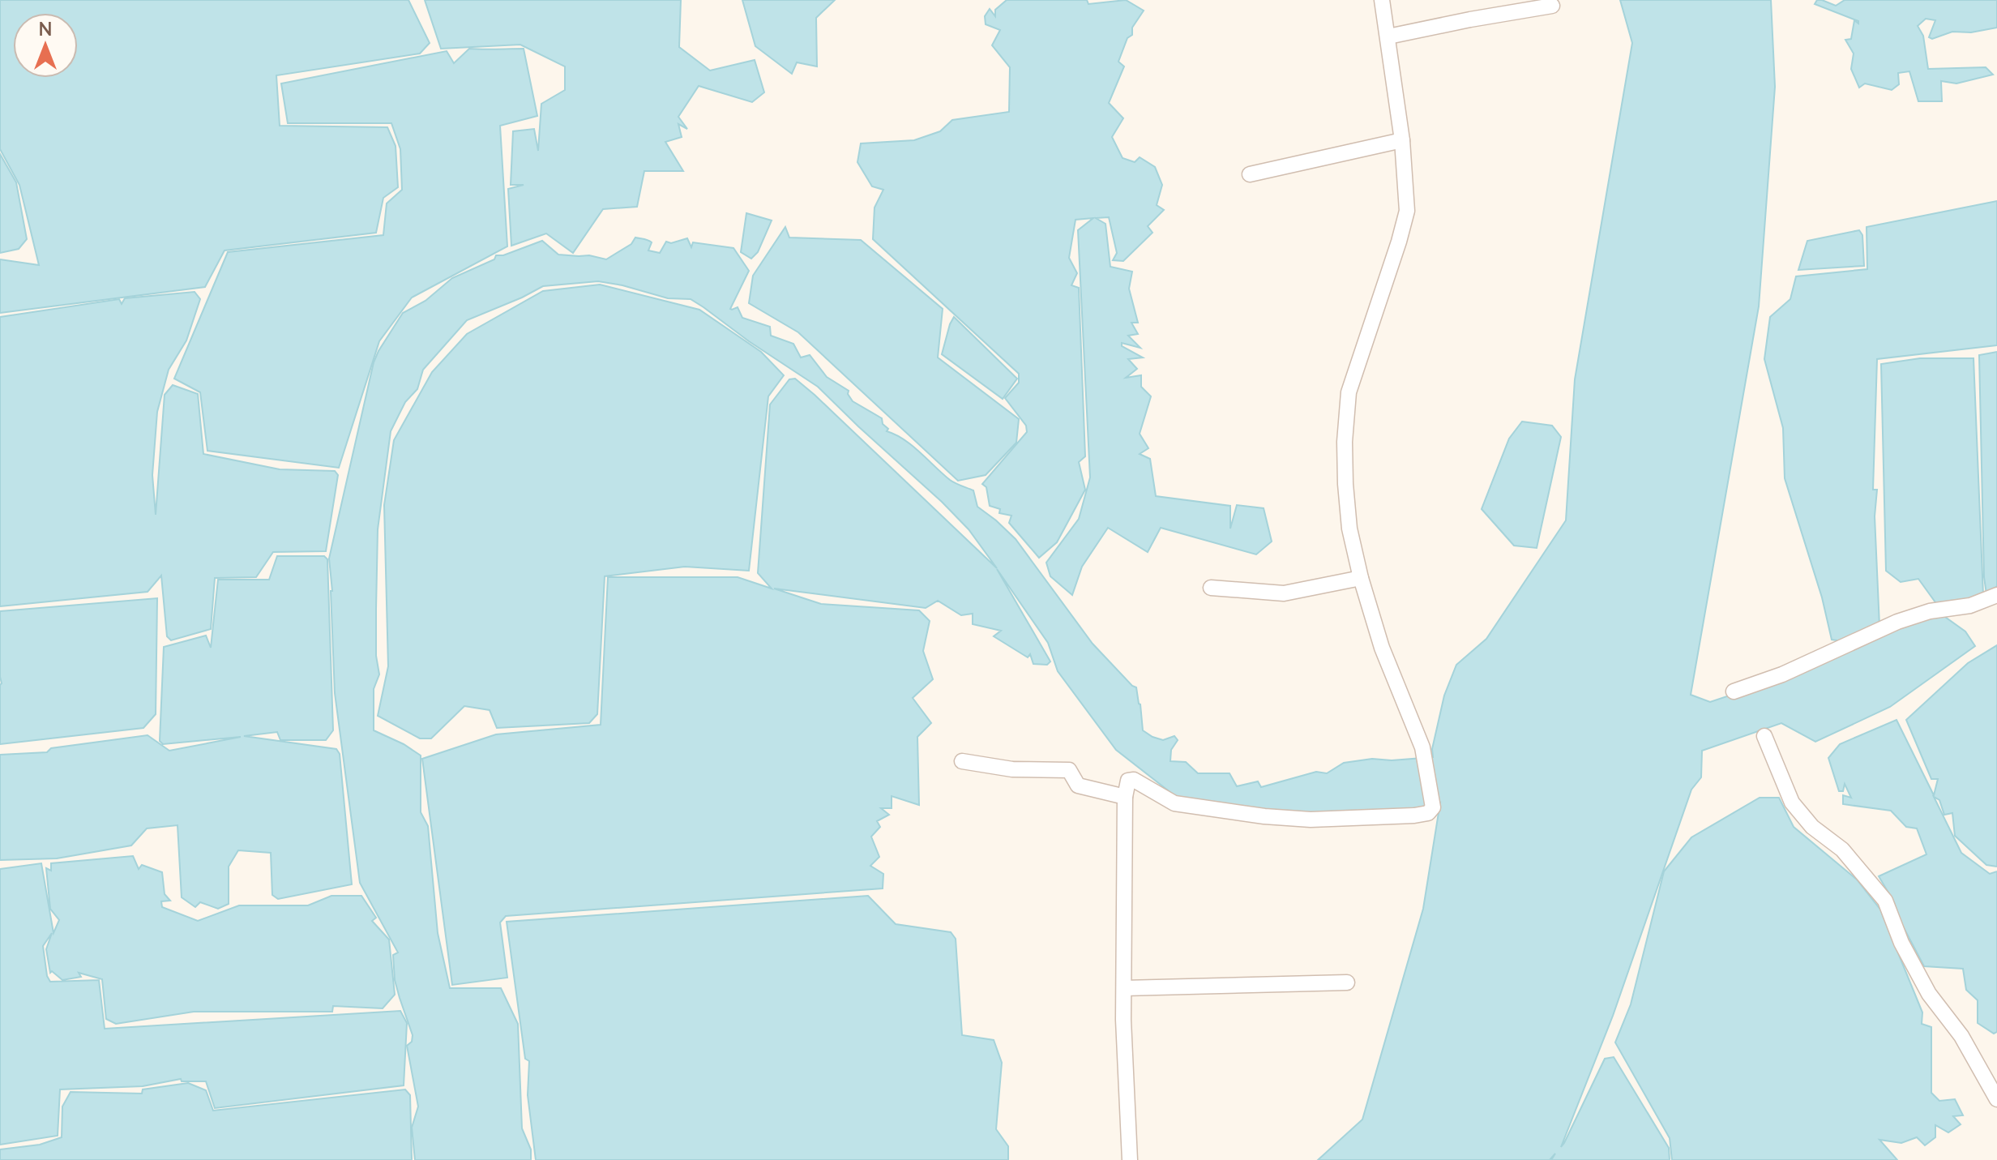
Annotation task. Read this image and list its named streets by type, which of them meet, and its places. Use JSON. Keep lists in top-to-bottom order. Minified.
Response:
{"north":"top"}
